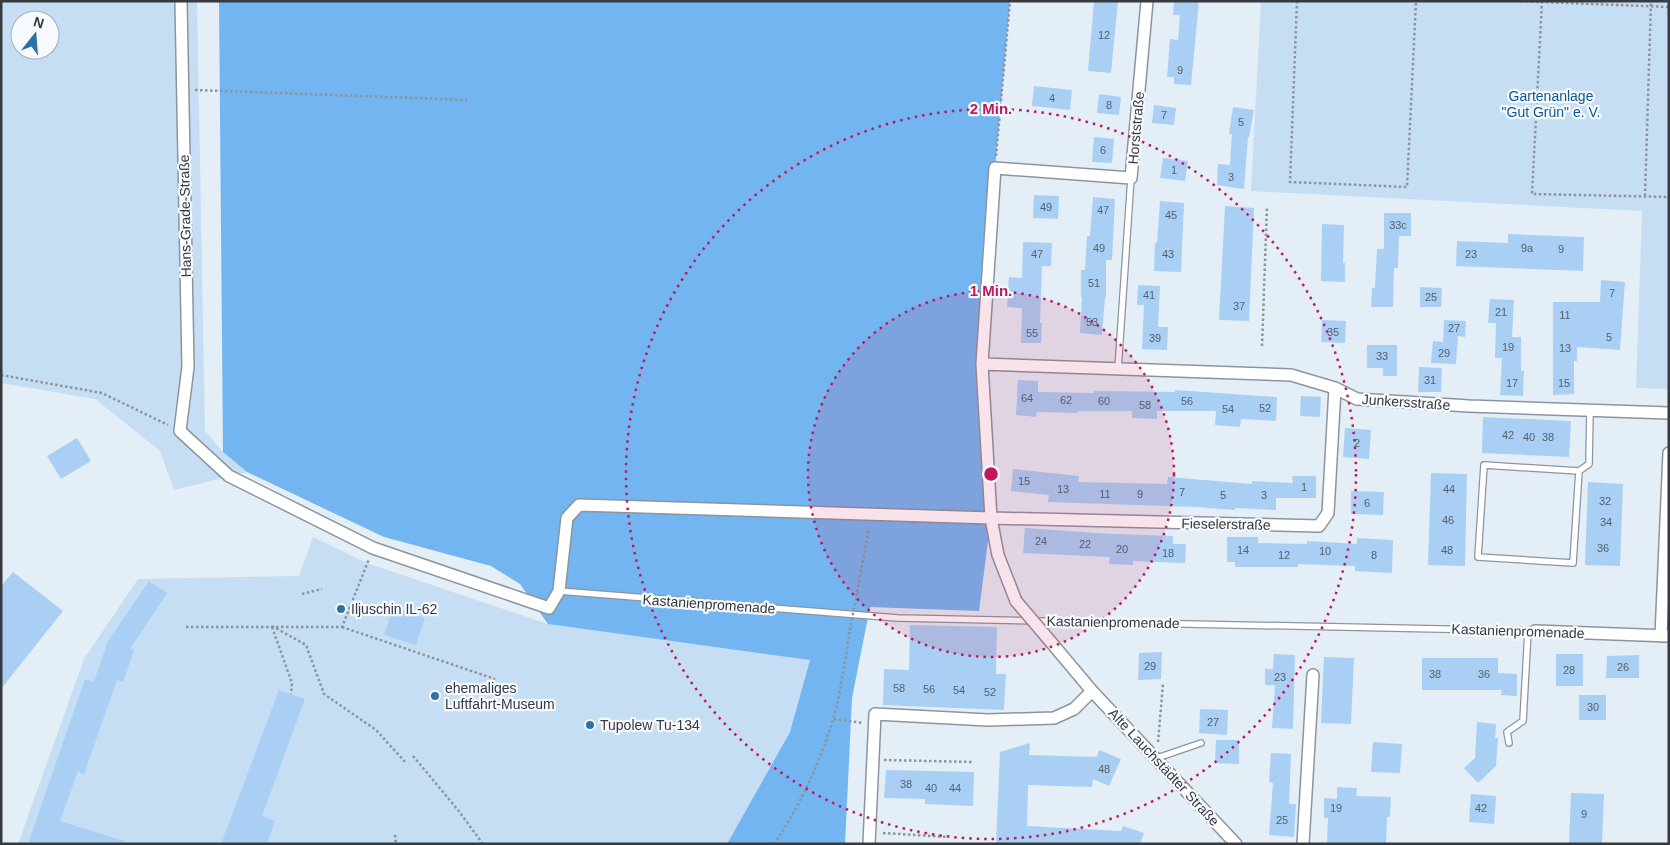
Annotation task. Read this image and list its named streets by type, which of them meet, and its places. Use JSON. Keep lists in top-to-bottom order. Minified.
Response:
{"streets":{"street":["Horststraße","Hans-Grade-Straße","Junkersstraße","Fieselerstraße","Kastanienpromenade","Alte Lauchstädter Straße"]},"crossings":[["Horststraße","Alte Lauchstädter Straße"],["Junkersstraße","Fieselerstraße"],["Junkersstraße","Alte Lauchstädter Straße"],["Fieselerstraße","Alte Lauchstädter Straße"]],"parks":["Gartenanlage \"Gut Grün\" e. V."],"places":["Iljuschin IL-62","ehemaliges Luftfahrt-Museum","Tupolew Tu-134"],"house_numbers":["12","9","4","8","7","5","6","1","3","49","47","45","33c","49","9a","9","47","43","23","51","7","41","25","37","21","11","53","27","35","55","5","39","19","13","29","33","31","17","15","64","62","60","56","58","52","54","42","40","38","2","15","1","13","44","7","11","9","5","3","32","6","46","34","24","22","36","20","14","48","10","18","12","8","29","26","28","38","36","23","58","56","54","52","30","27","48","38","40","44","19","42","9","25"],"north":"top","rings":["2 Min.","1 Min."]}
